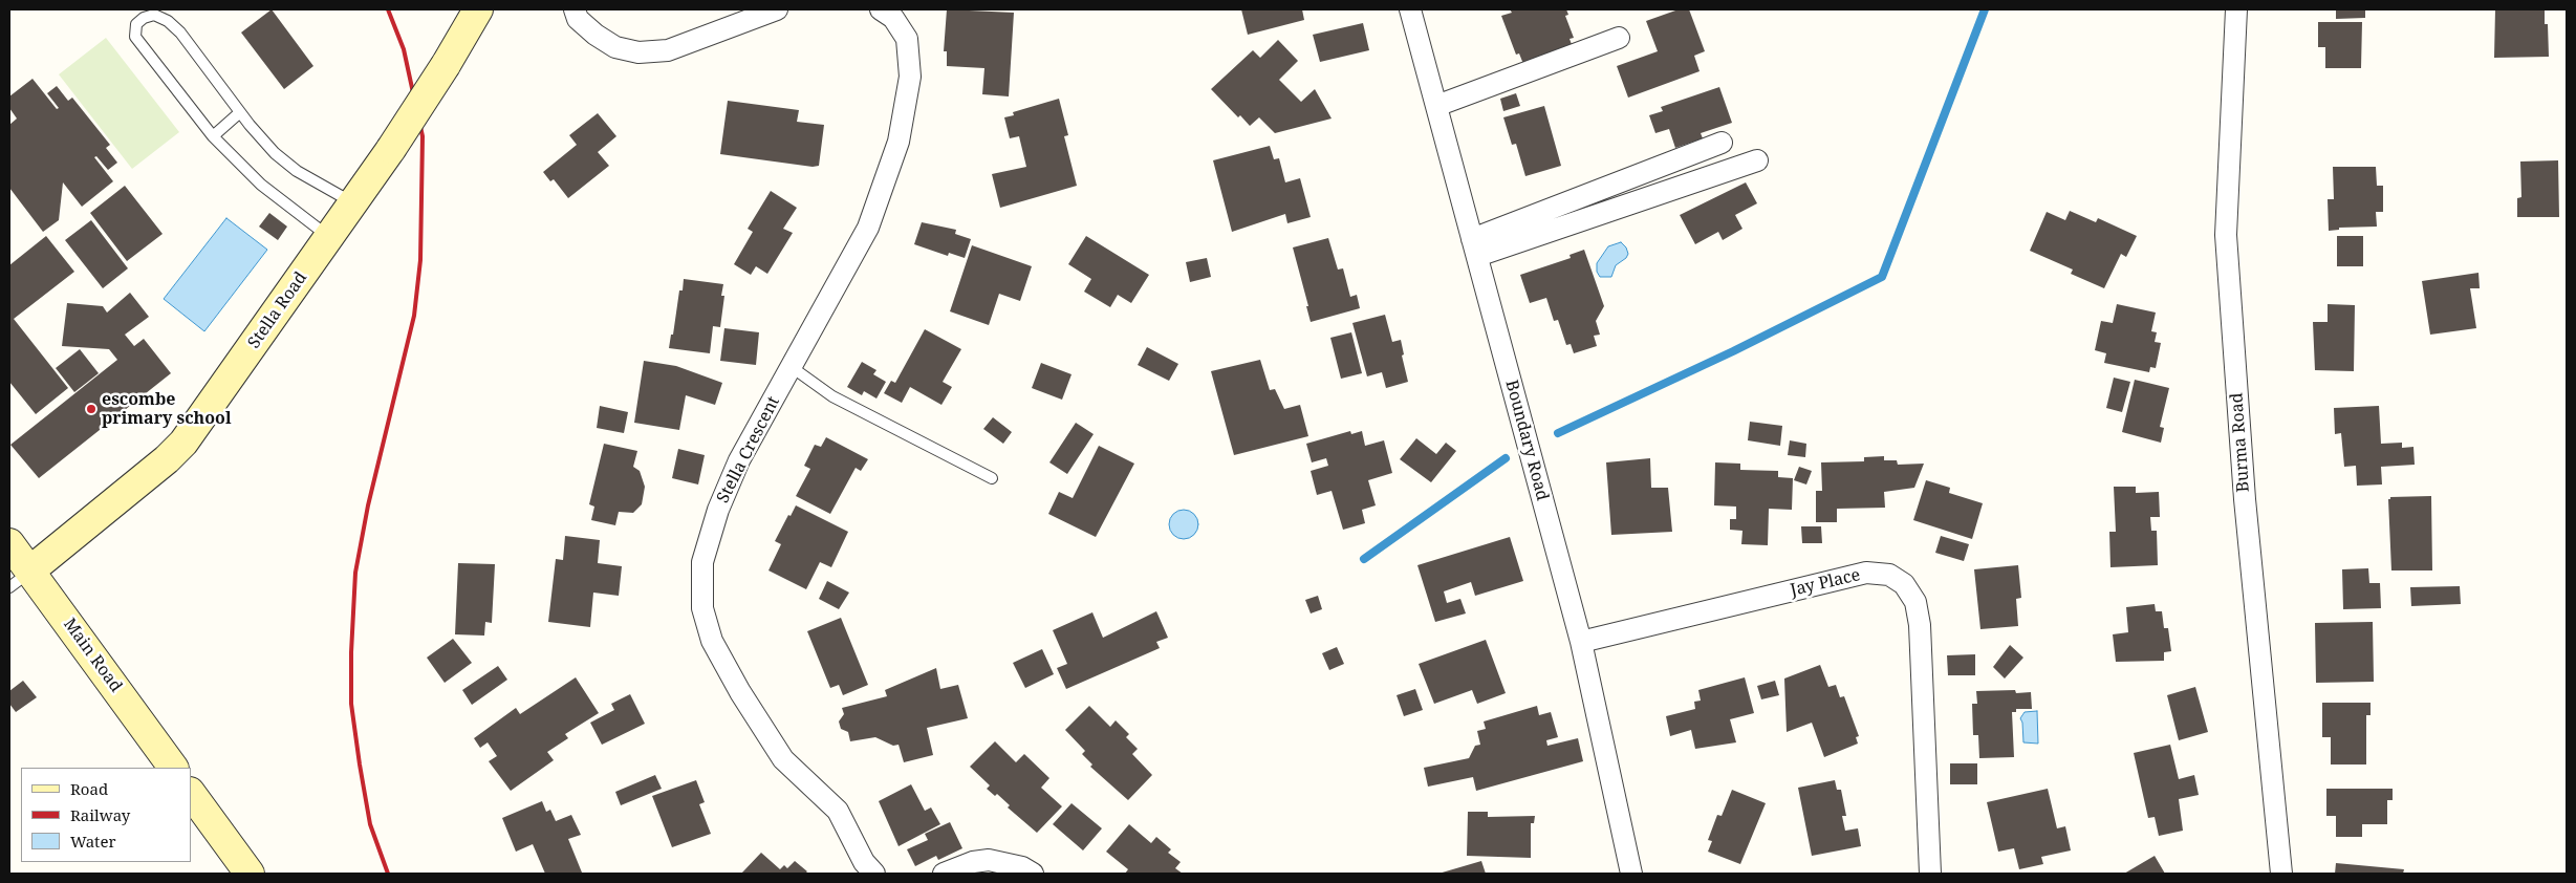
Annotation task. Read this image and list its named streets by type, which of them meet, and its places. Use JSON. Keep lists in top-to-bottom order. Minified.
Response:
{"streets":{"main road":["Stella Road","Main Road"],"street":["Boundary Road","Burma Road","Stella Crescent","Jay Place"]},"crossings":[["Stella Road","Main Road"],["Boundary Road","Jay Place"]],"places":["escombe primary school"],"legend":["Road","Railway","Water"]}
